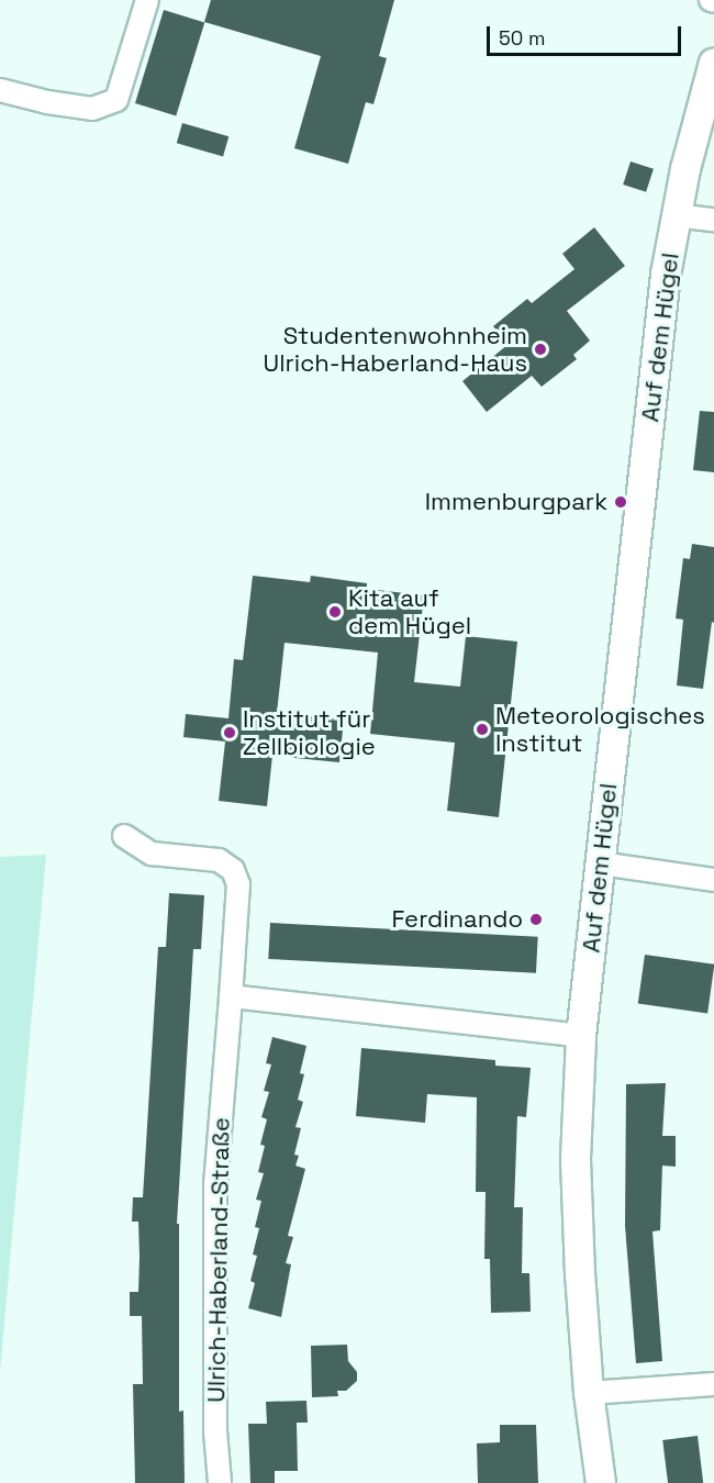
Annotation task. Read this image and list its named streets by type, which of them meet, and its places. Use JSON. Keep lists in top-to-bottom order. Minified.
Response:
{"streets":{"street":["Auf dem Hügel","Ulrich-Haberland-Straße"]},"places":["Studentenwohnheim Ulrich-Haberland-Haus","Immenburgpark","Kita auf dem Hügel","Meteorologisches Institut","Institut für Zellbiologie","Ferdinando"],"scale_bar":"50 m"}
